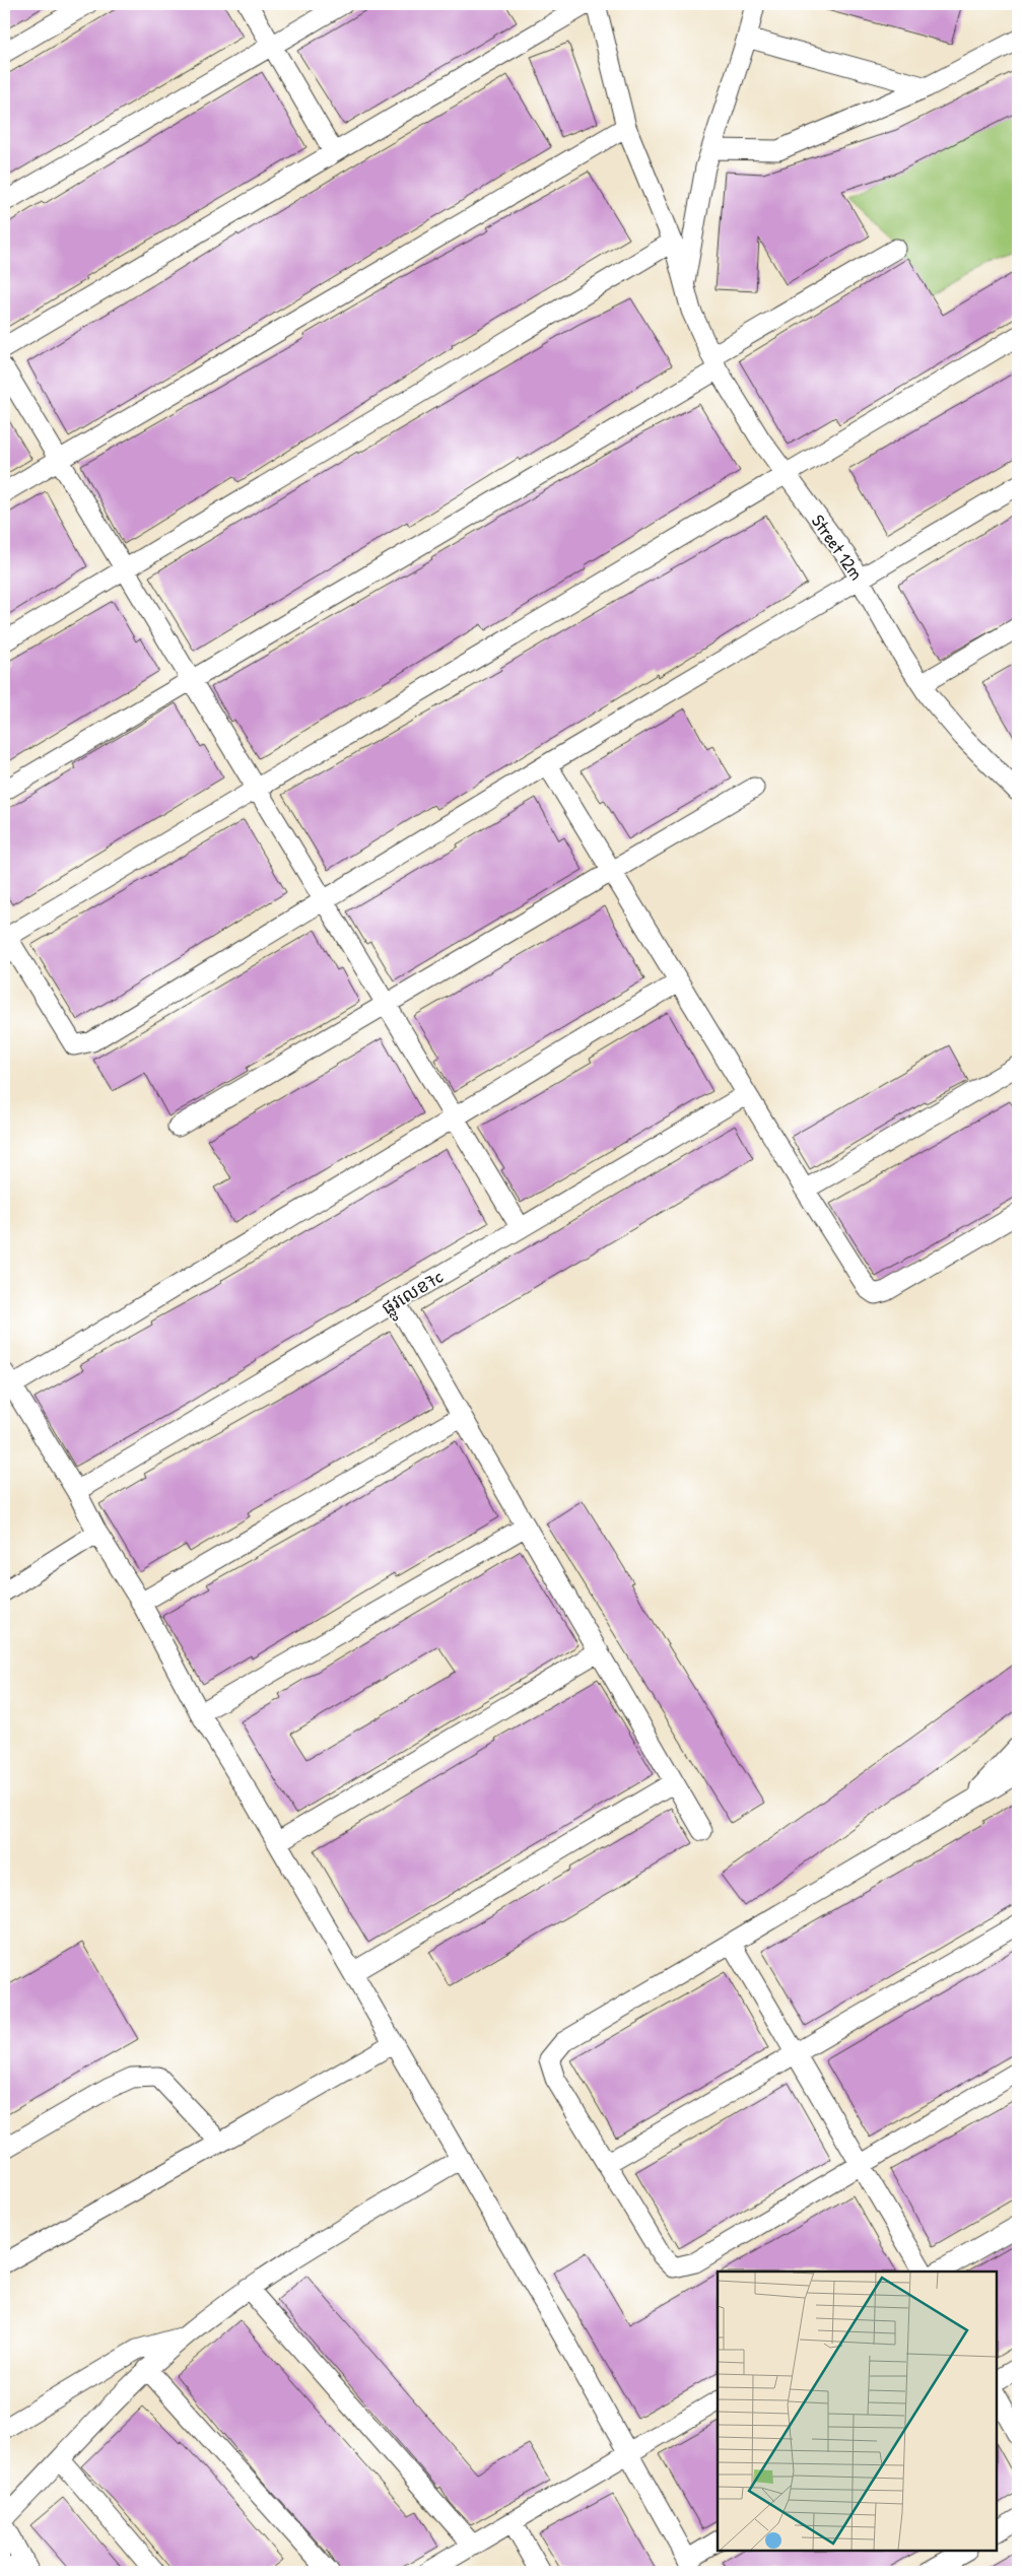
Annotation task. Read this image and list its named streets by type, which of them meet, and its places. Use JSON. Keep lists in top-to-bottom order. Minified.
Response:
{"streets":{"street":["Street 12m","ផ្លូវលេខ7c"]}}
